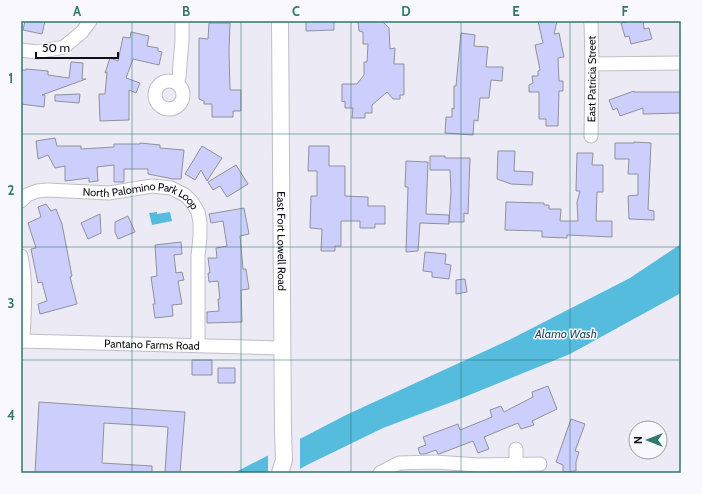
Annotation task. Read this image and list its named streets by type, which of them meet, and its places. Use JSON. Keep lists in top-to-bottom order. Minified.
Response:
{"streets":{"street":["East Patricia Street","North Palomino Park Loop","East Fort Lowell Road","Pantano Farms Road"]},"crossings":[["North Palomino Park Loop","Pantano Farms Road"],["East Fort Lowell Road","Pantano Farms Road"]],"water":["Alamo Wash"],"scale_bar":"50 m","north":"left","grid":{"columns":["A","B","C","D","E","F"],"rows":["1","2","3","4"]}}
